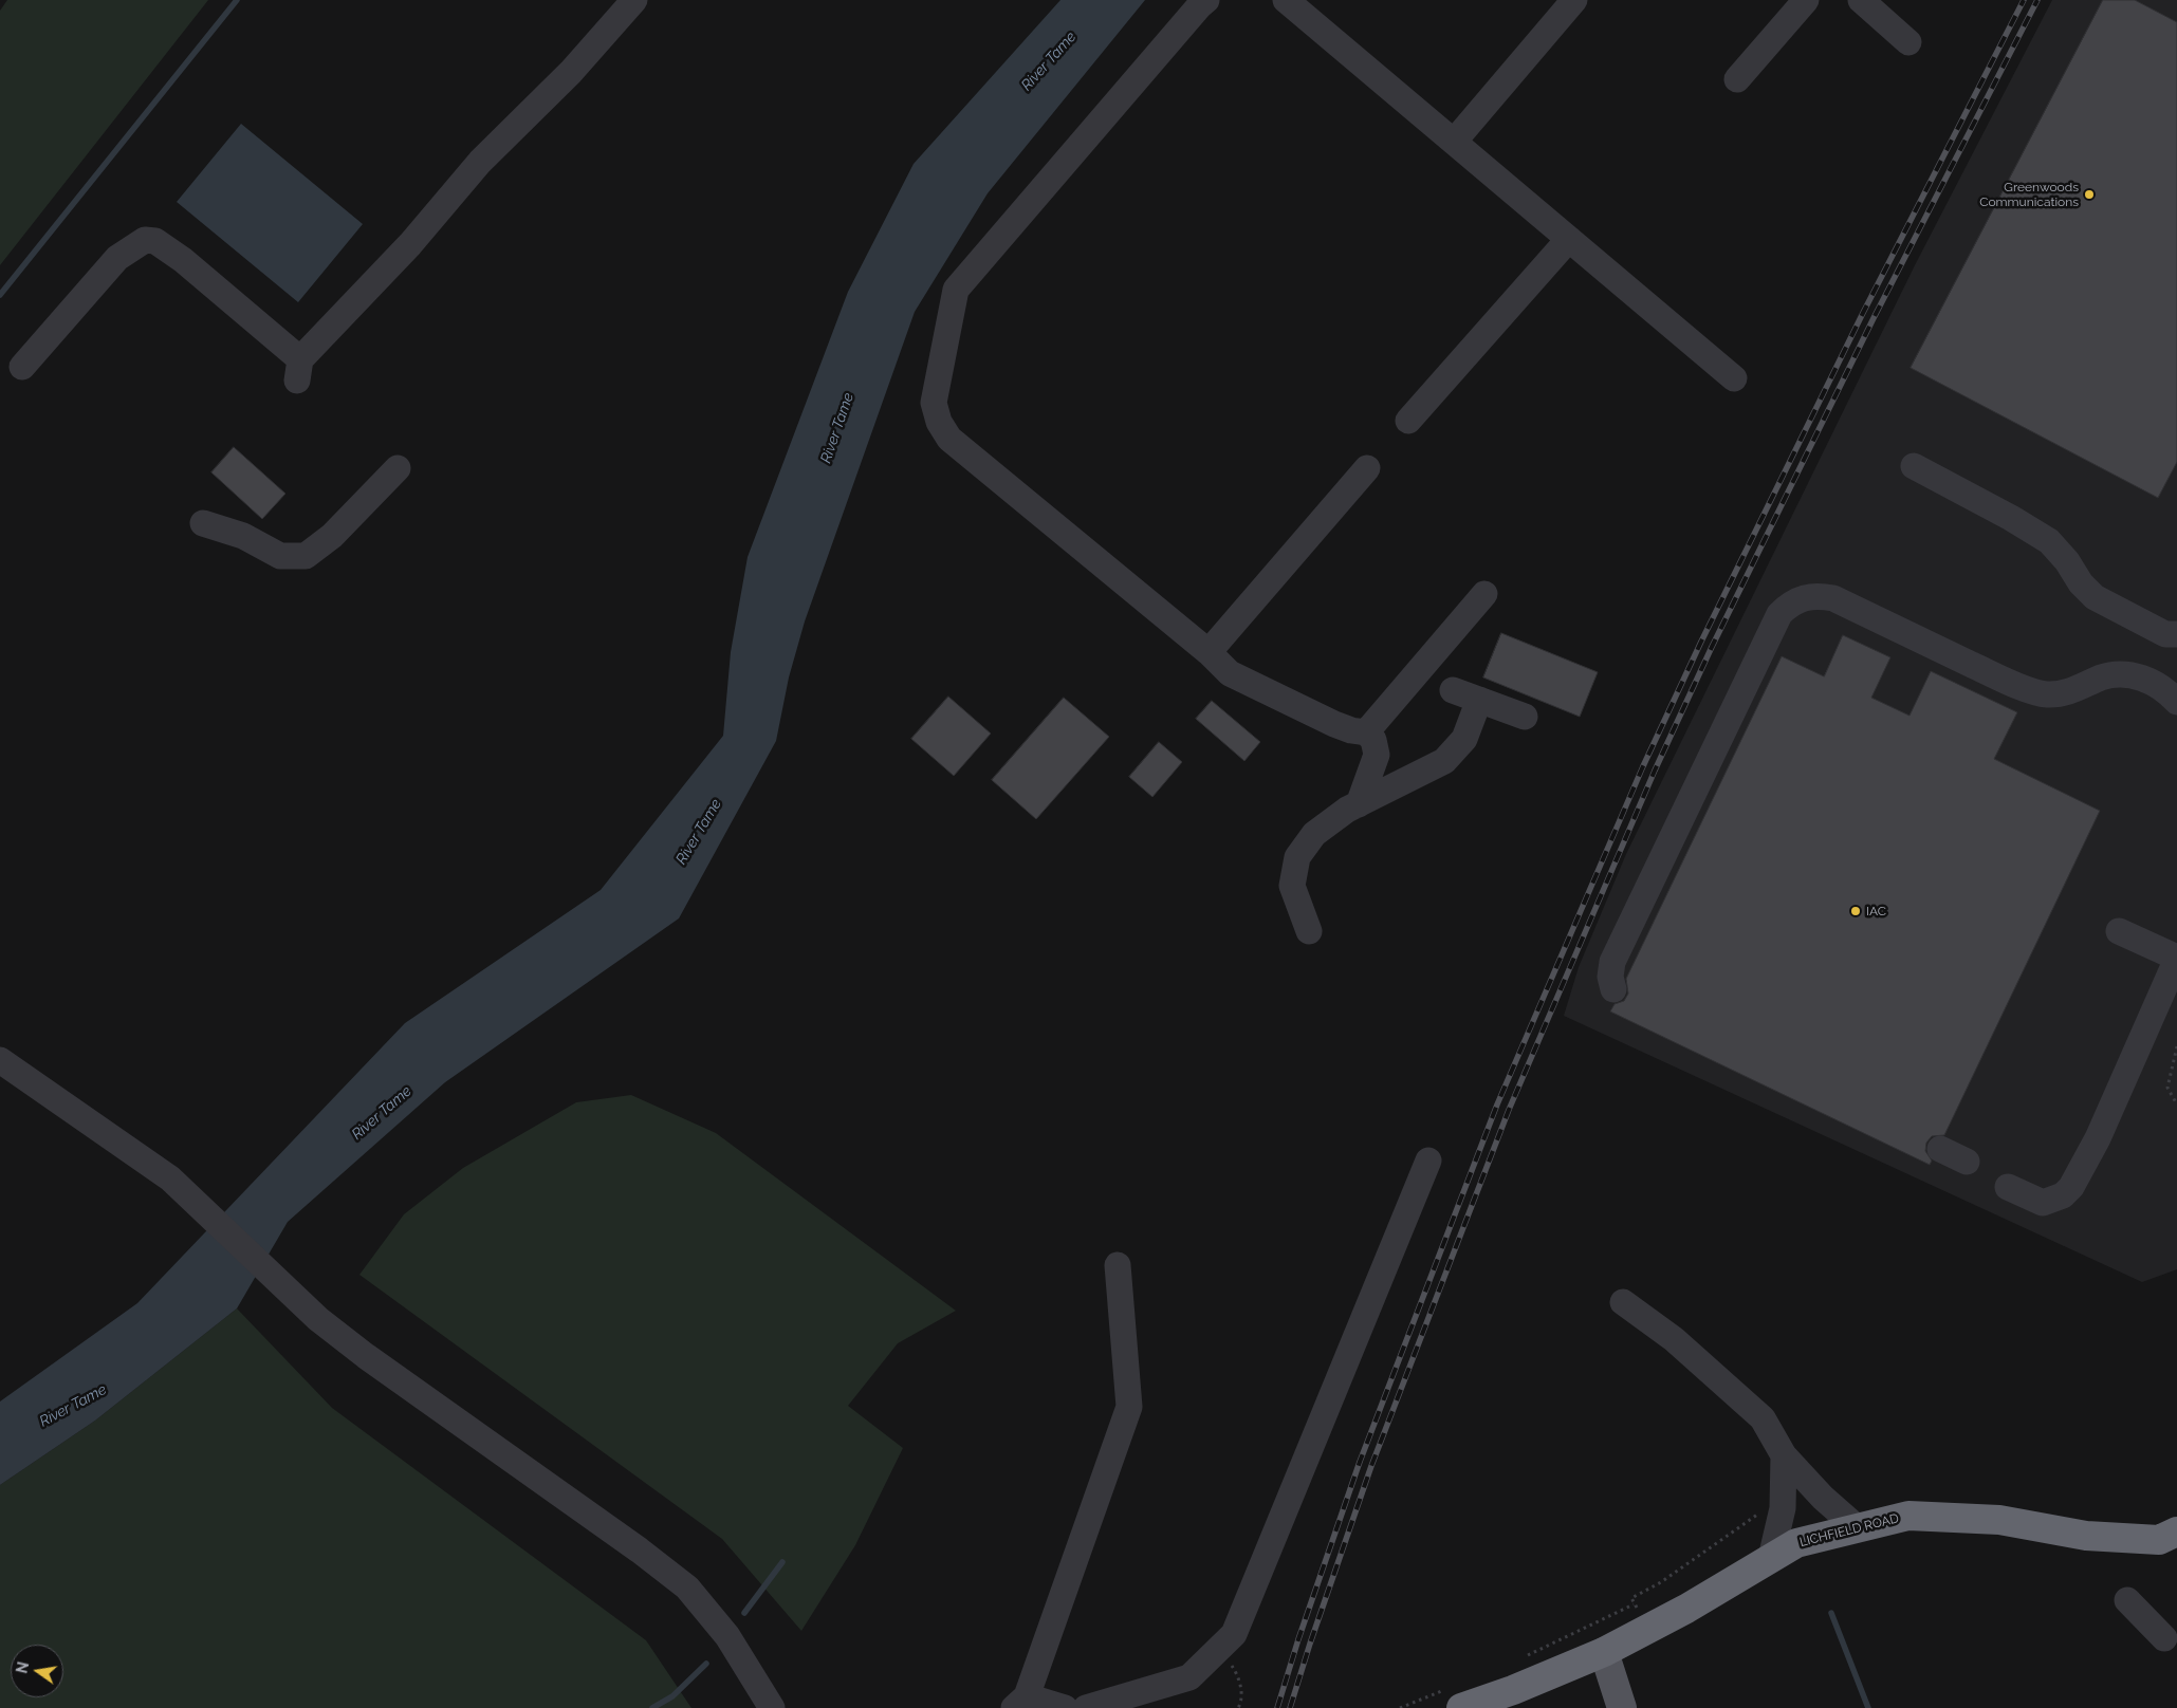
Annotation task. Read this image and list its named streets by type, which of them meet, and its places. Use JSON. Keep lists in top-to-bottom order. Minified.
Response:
{"streets":{"highway":["LICHFIELD ROAD"]},"water":["River Tame"],"places":["Greenwoods Communications","IAC"],"north":"left"}
